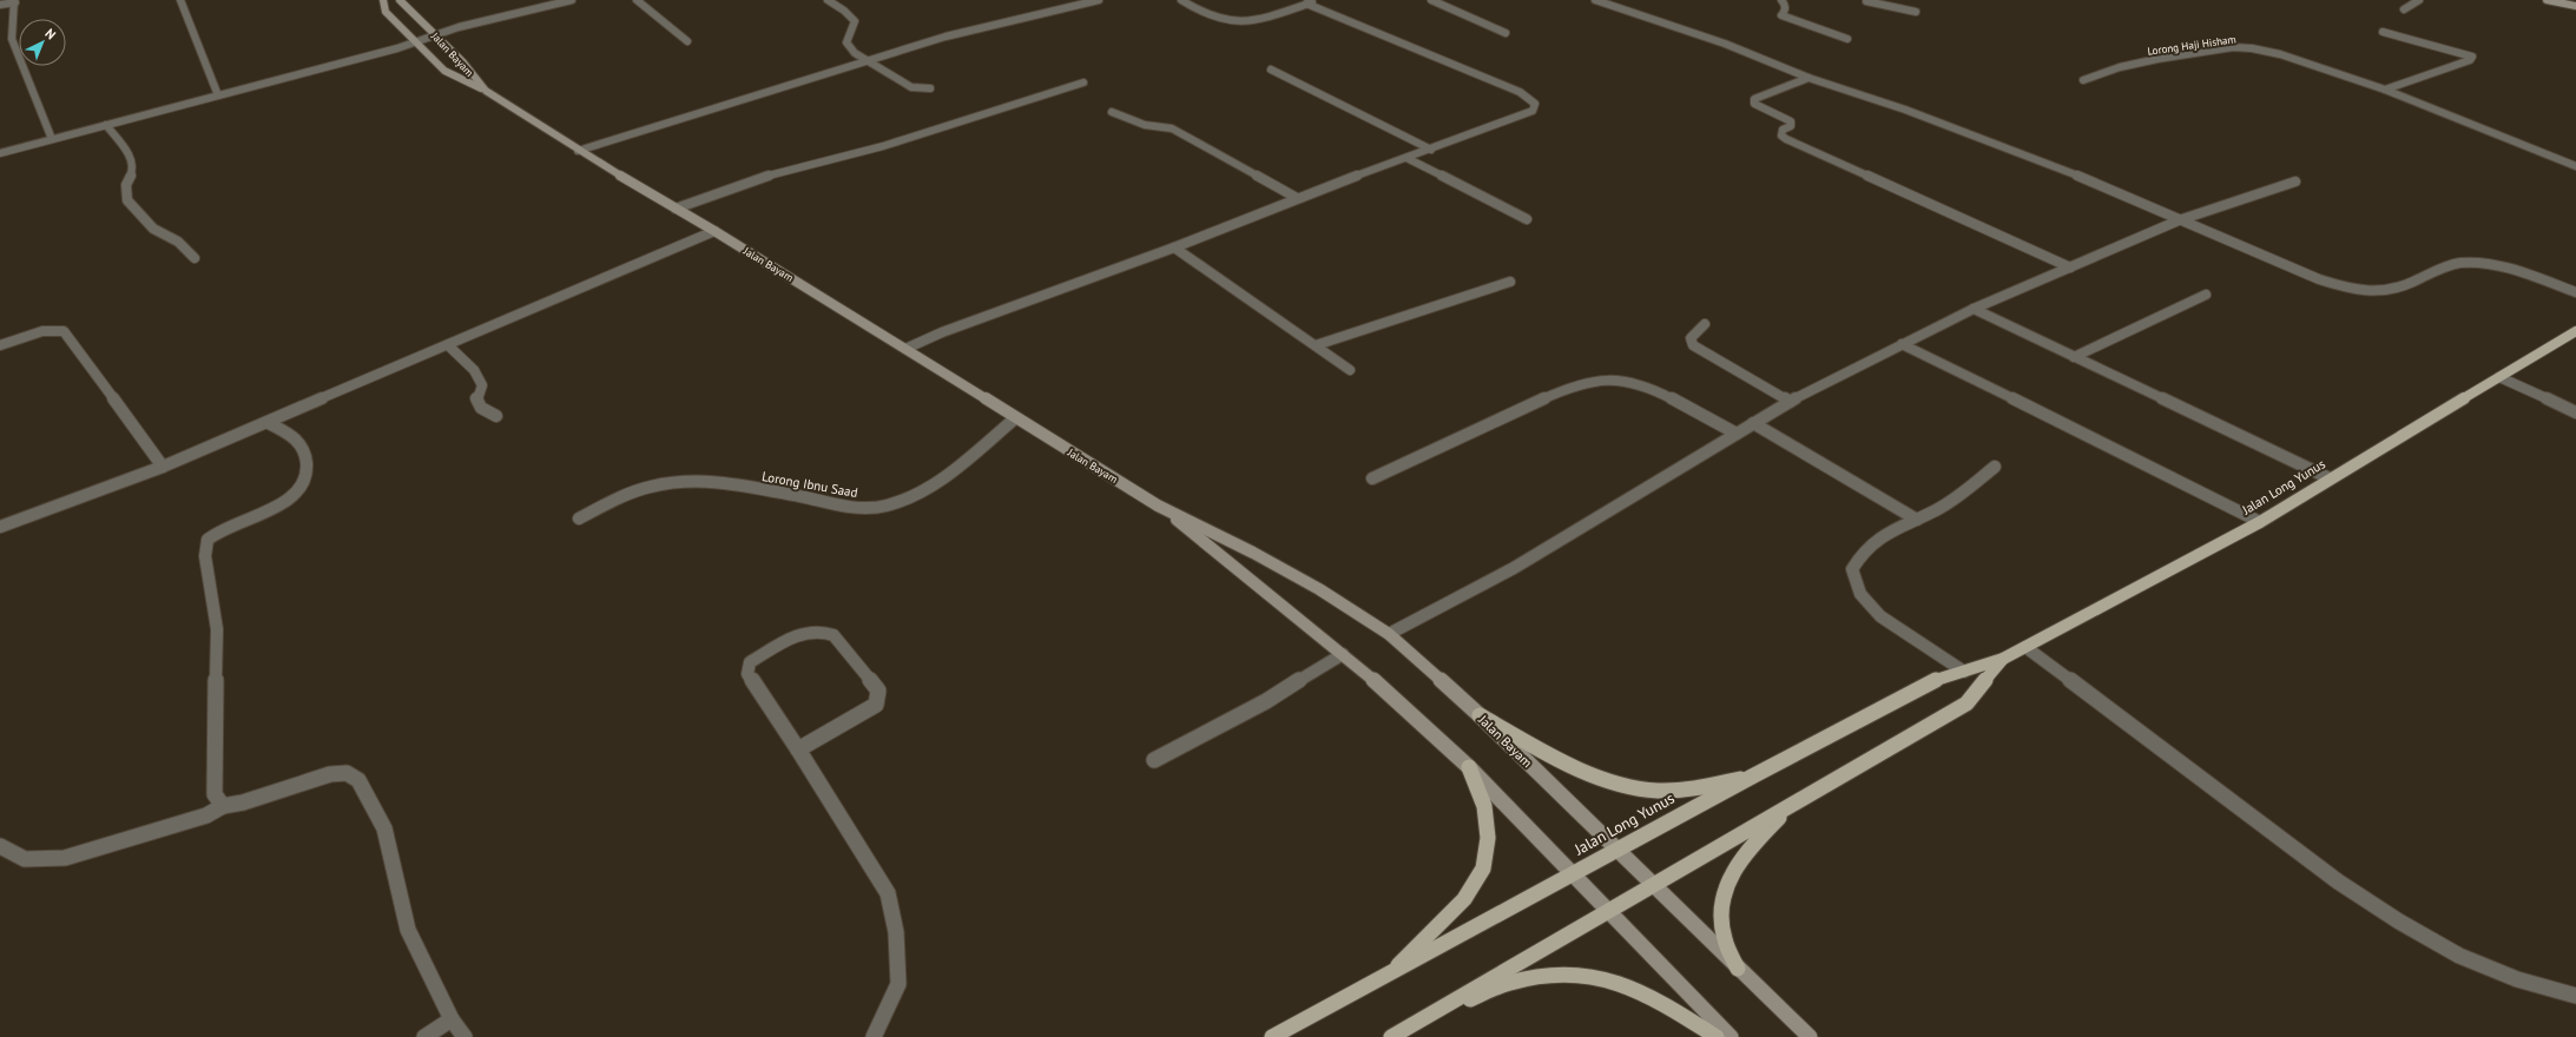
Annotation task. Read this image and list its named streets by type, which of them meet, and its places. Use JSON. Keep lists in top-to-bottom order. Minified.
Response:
{"streets":{"main road":["Jalan Bayam","Jalan Long Yunus"],"street":["Lorong Haji Hisham","Lorong Ibnu Saad"]},"crossings":[["Jalan Bayam","Lorong Ibnu Saad"],["Jalan Bayam","Jalan Long Yunus"]],"north":"top right"}
